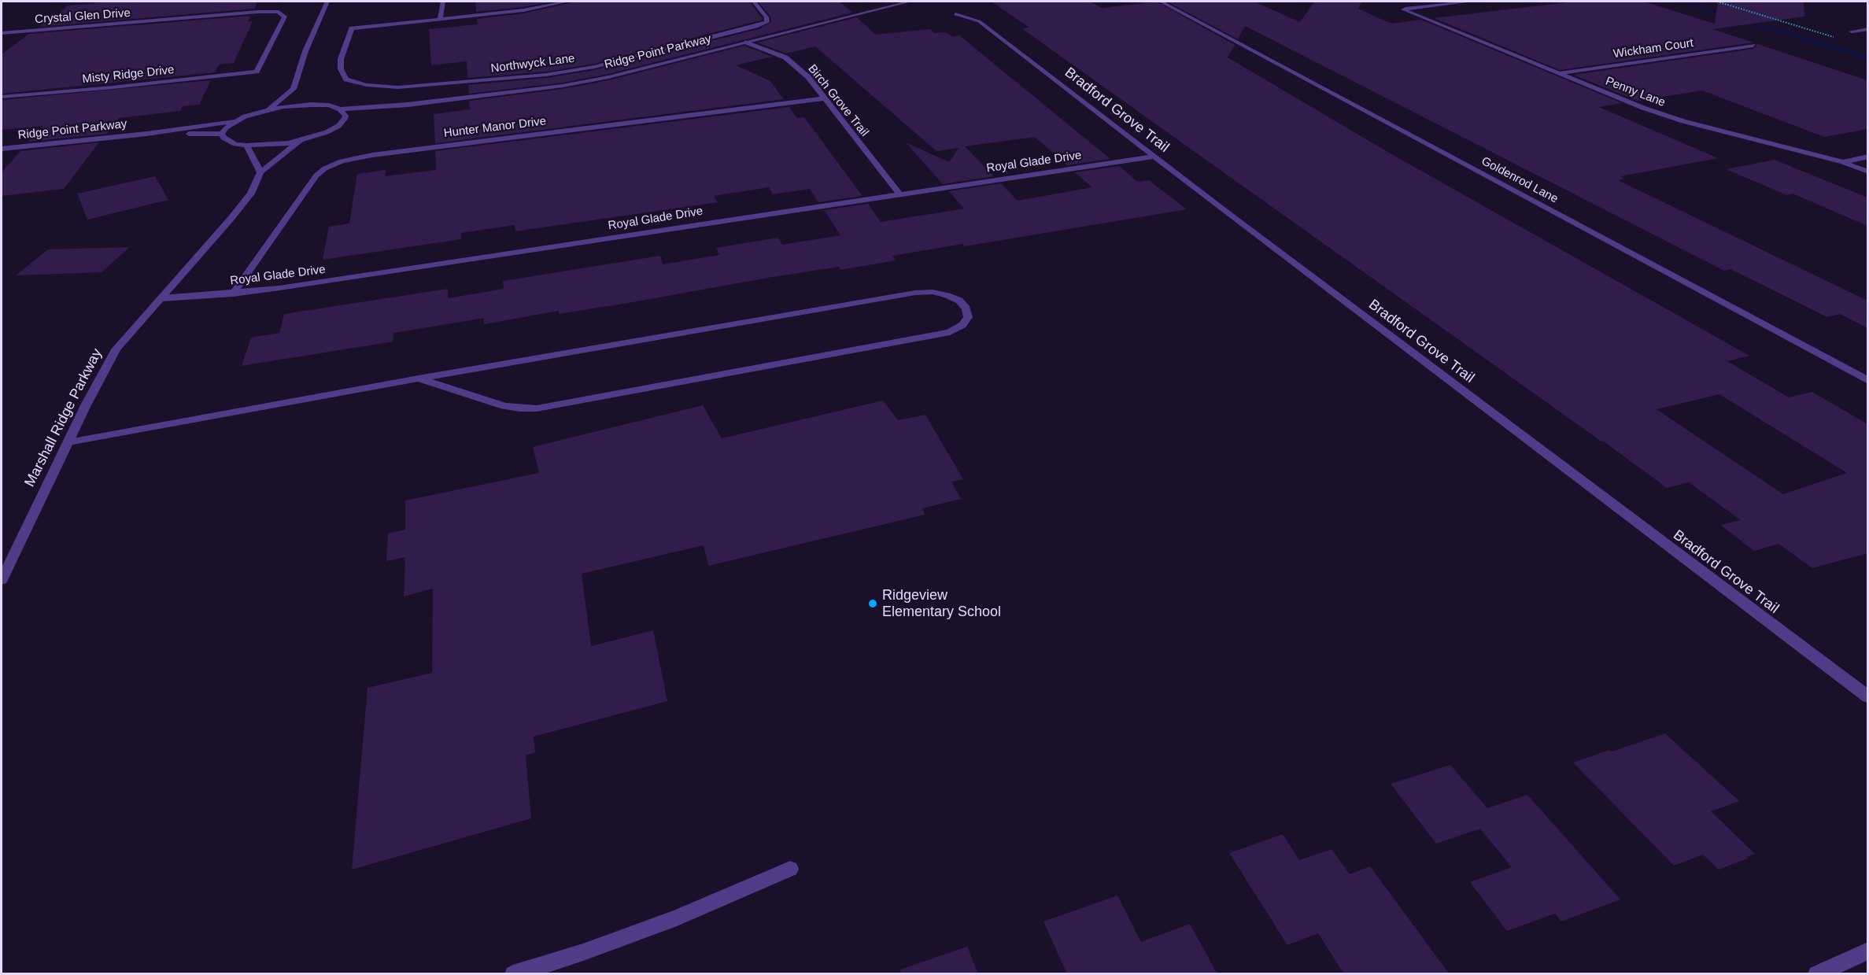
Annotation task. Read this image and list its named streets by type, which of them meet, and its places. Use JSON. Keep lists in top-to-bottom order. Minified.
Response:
{"streets":{"street":["Crystal Glen Drive","Wickham Court","Ridge Point Parkway","Northwyck Lane","Misty Ridge Drive","Penny Lane","Birch Grove Trail","Bradford Grove Trail","Hunter Manor Drive","Royal Glade Drive","Goldenrod Lane","Marshall Ridge Parkway"]},"crossings":[["Crystal Glen Drive","Misty Ridge Drive"],["Wickham Court","Penny Lane"],["Ridge Point Parkway","Birch Grove Trail"],["Birch Grove Trail","Hunter Manor Drive"],["Birch Grove Trail","Royal Glade Drive"],["Bradford Grove Trail","Royal Glade Drive"],["Hunter Manor Drive","Royal Glade Drive"],["Royal Glade Drive","Marshall Ridge Parkway"]],"places":["Ridgeview Elementary School"]}
